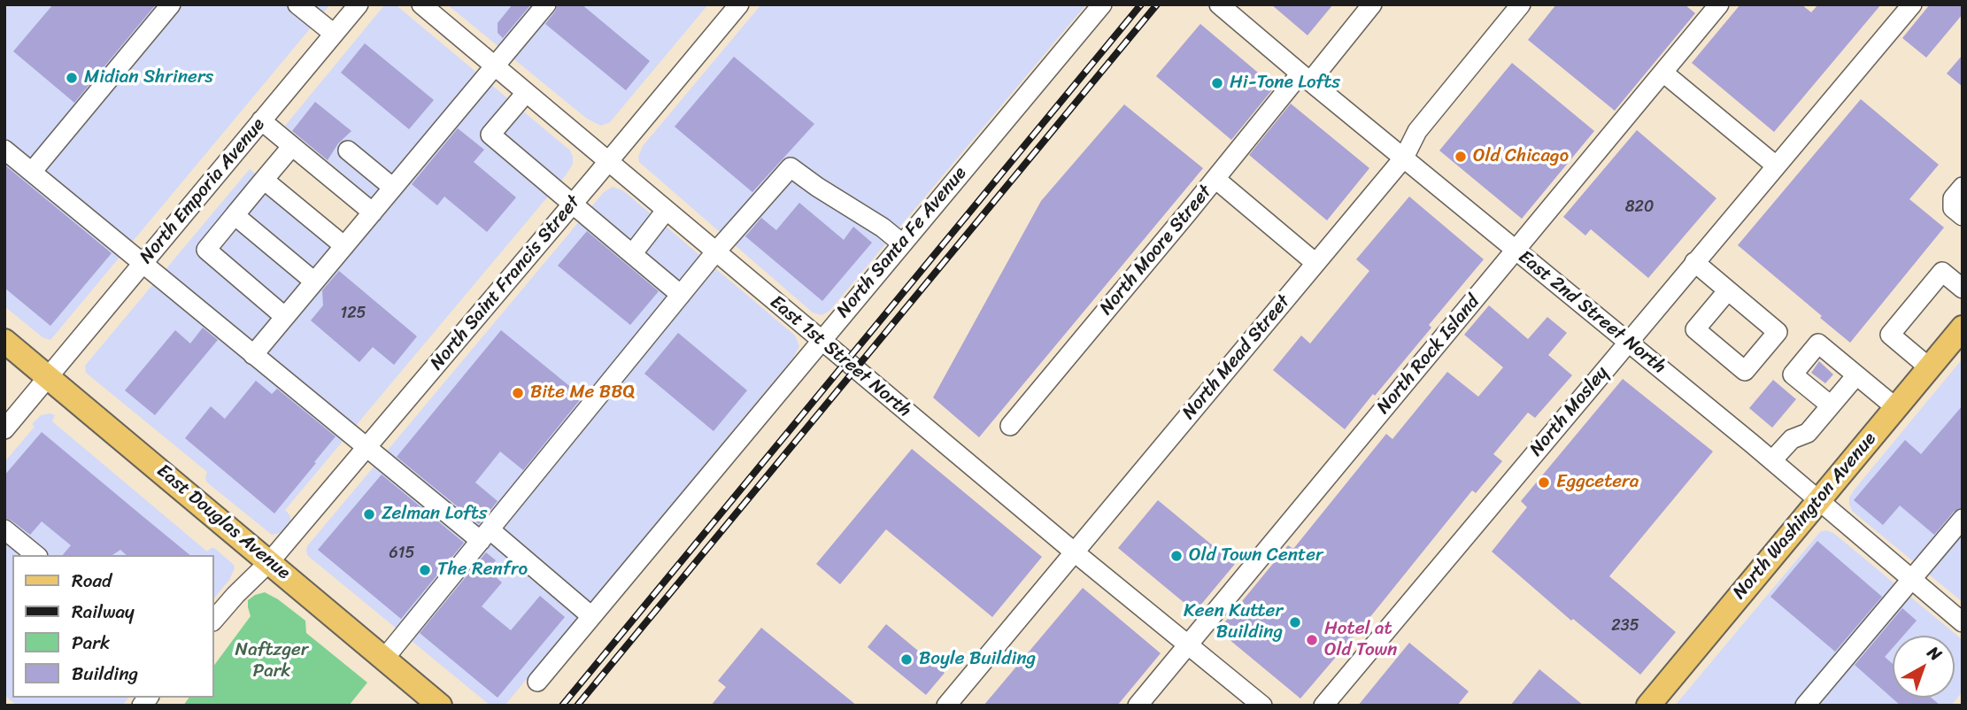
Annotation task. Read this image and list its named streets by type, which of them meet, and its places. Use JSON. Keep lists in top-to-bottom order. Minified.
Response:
{"streets":{"main road":["North Washington Avenue","East Douglas Avenue"],"street":["North Emporia Avenue","North Santa Fe Avenue","North Moore Street","North Saint Francis Street","East 2nd Street North","North Rock Island","East 1st Street North","North Mead Street","North Mosley"]},"crossings":[["North Emporia Avenue","East Douglas Avenue"],["North Santa Fe Avenue","East 1st Street North"],["North Moore Street","East 2nd Street North"],["North Saint Francis Street","East 1st Street North"],["North Saint Francis Street","East Douglas Avenue"],["East 2nd Street North","North Rock Island"],["East 2nd Street North","North Mead Street"],["East 2nd Street North","North Mosley"],["East 2nd Street North","North Washington Avenue"],["North Rock Island","East 1st Street North"],["East 1st Street North","North Mead Street"]],"parks":["Naftzger Park"],"places":["Midian Shriners","Hi-Tone Lofts","Old Chicago","Bite Me BBQ","Eggcetera","Zelman Lofts","Old Town Center","The Renfro","Keen Kutter Building","Hotel at Old Town","Boyle Building"],"house_numbers":["820","125","615","235"],"legend":["Road","Railway","Park","Building"],"north":"top right"}
